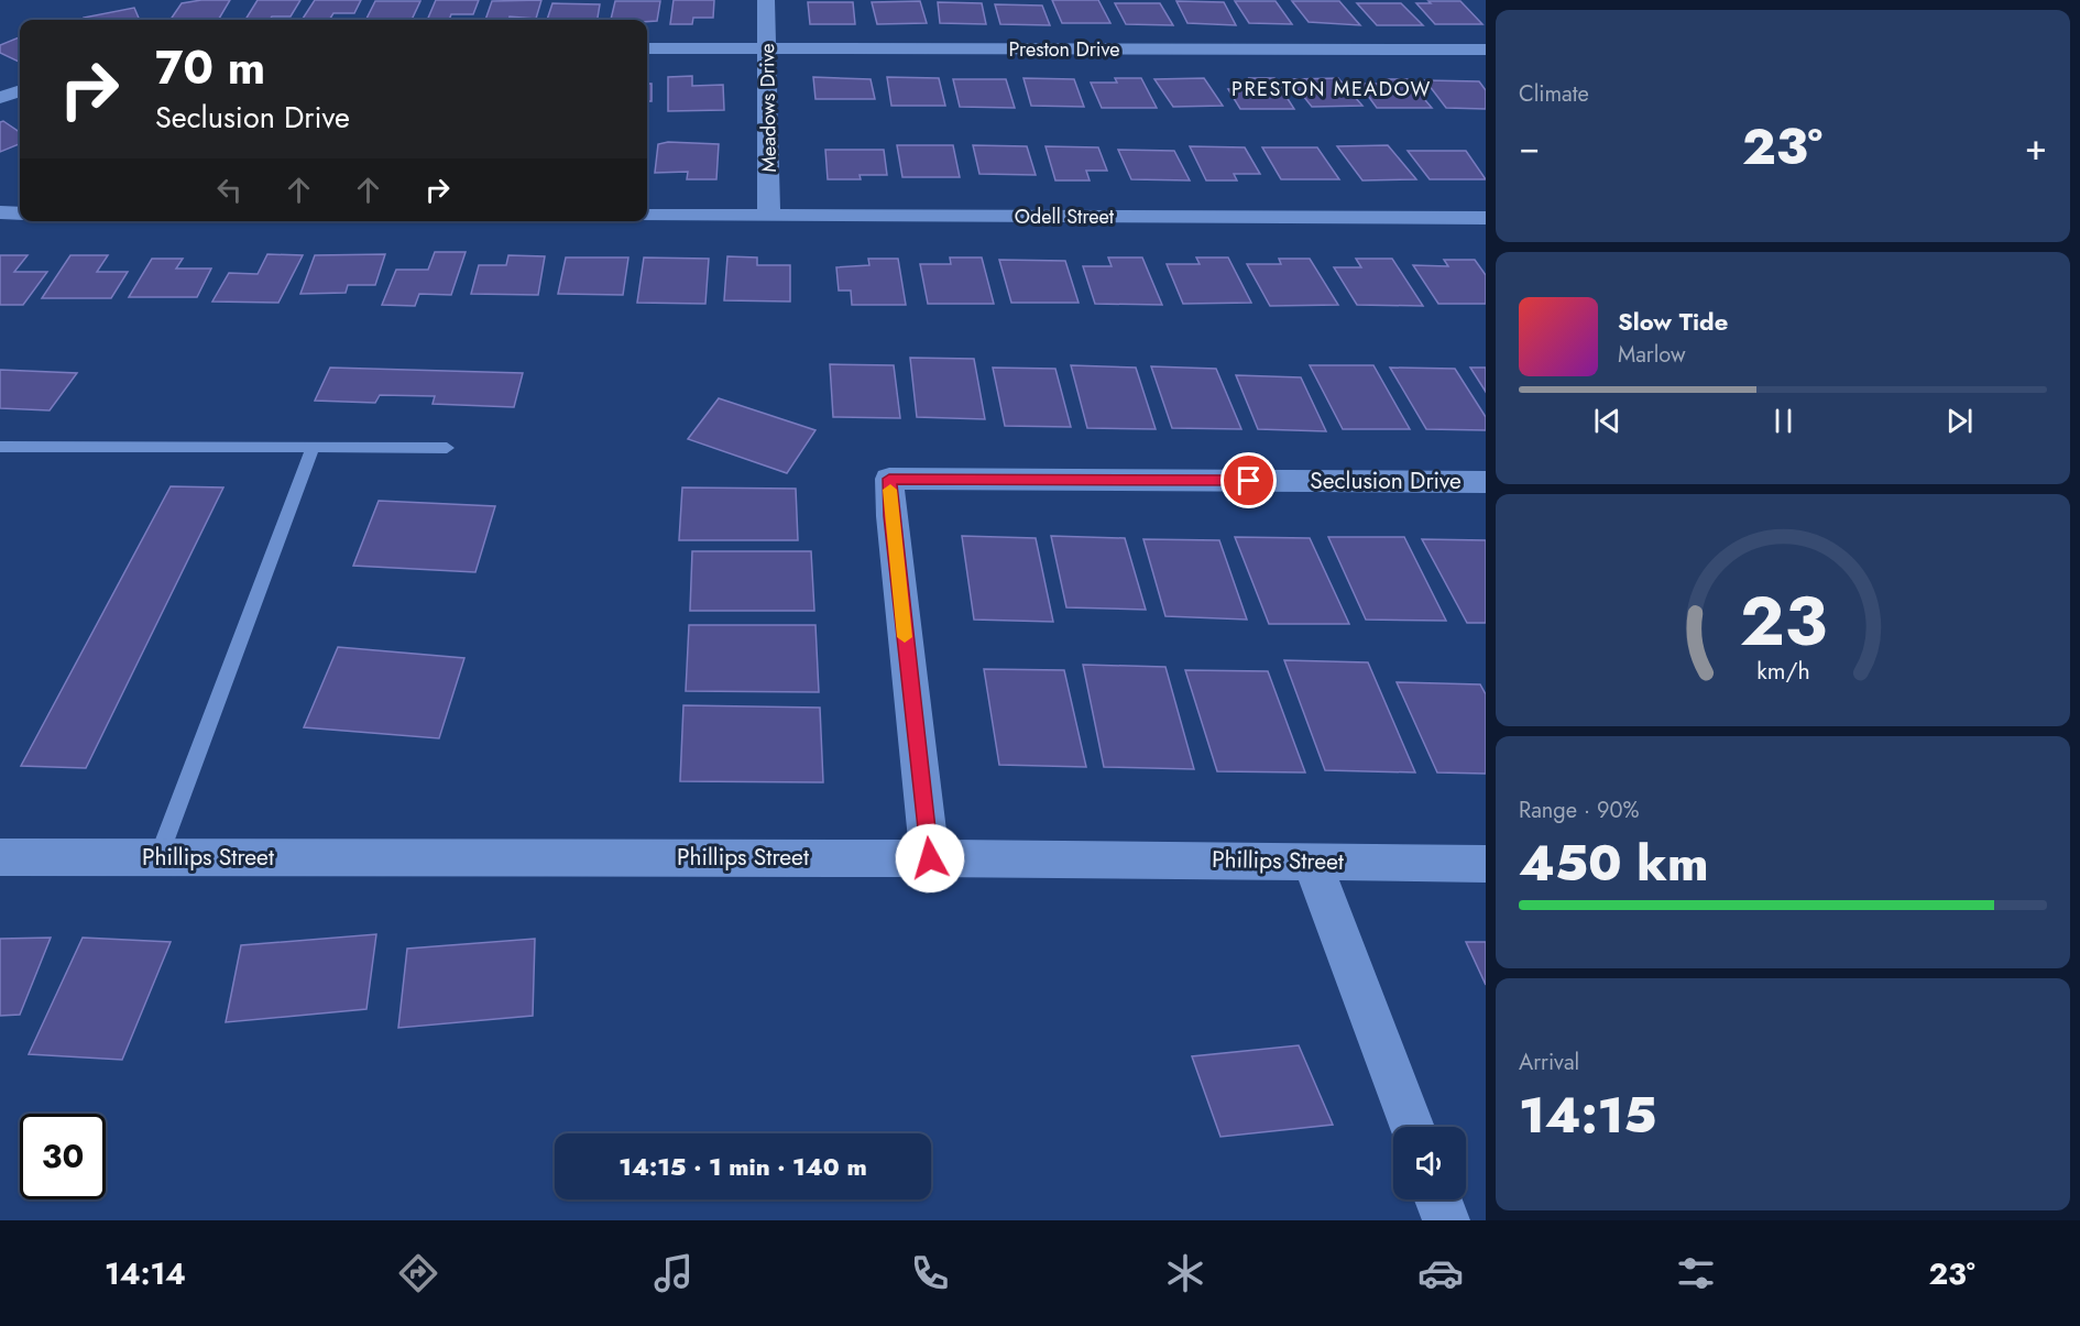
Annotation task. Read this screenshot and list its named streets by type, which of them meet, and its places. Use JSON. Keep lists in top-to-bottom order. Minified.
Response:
{"streets":{"street":["Preston Drive","Meadows Drive","Odell Street","Seclusion Drive","Phillips Street"]},"crossings":[["Preston Drive","Meadows Drive"],["Meadows Drive","Odell Street"],["Seclusion Drive","Phillips Street"]],"districts":["PRESTON MEADOW"],"page":{"tile":["Climate",["Range · 90%","450 km"],["Arrival","14:15"]],"turn":["70 m","Seclusion Drive"],"heat":["−","23°","+"],"song":["Slow Tide","Marlow"],"limit":"30","trip":"14:15 · 1 min · 140 m","tabs":["14:14","23°"],"gauge":["23","km/h"]}}
